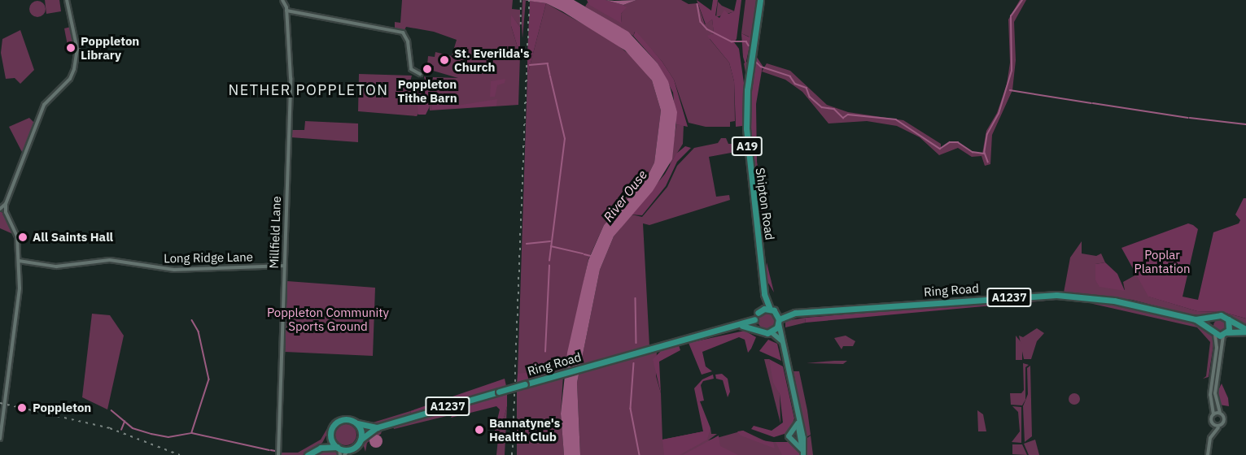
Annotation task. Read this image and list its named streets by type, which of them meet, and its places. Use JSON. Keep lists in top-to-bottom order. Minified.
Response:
{"streets":{"highway":["A19","Shipton Road","Ring Road","A1237"],"street":["Millfield Lane","Long Ridge Lane"]},"crossings":[["Shipton Road","Ring Road"],["Millfield Lane","Long Ridge Lane"],["Ring Road","A1237"]],"districts":["NETHER POPPLETON"],"water":["River Ouse"],"parks":["Poplar Plantation","Poppleton Community Sports Ground"],"places":["Poppleton Library","St. Everilda's Church","Poppleton Tithe Barn","All Saints Hall","Poppleton","Bannatyne's Health Club"]}
